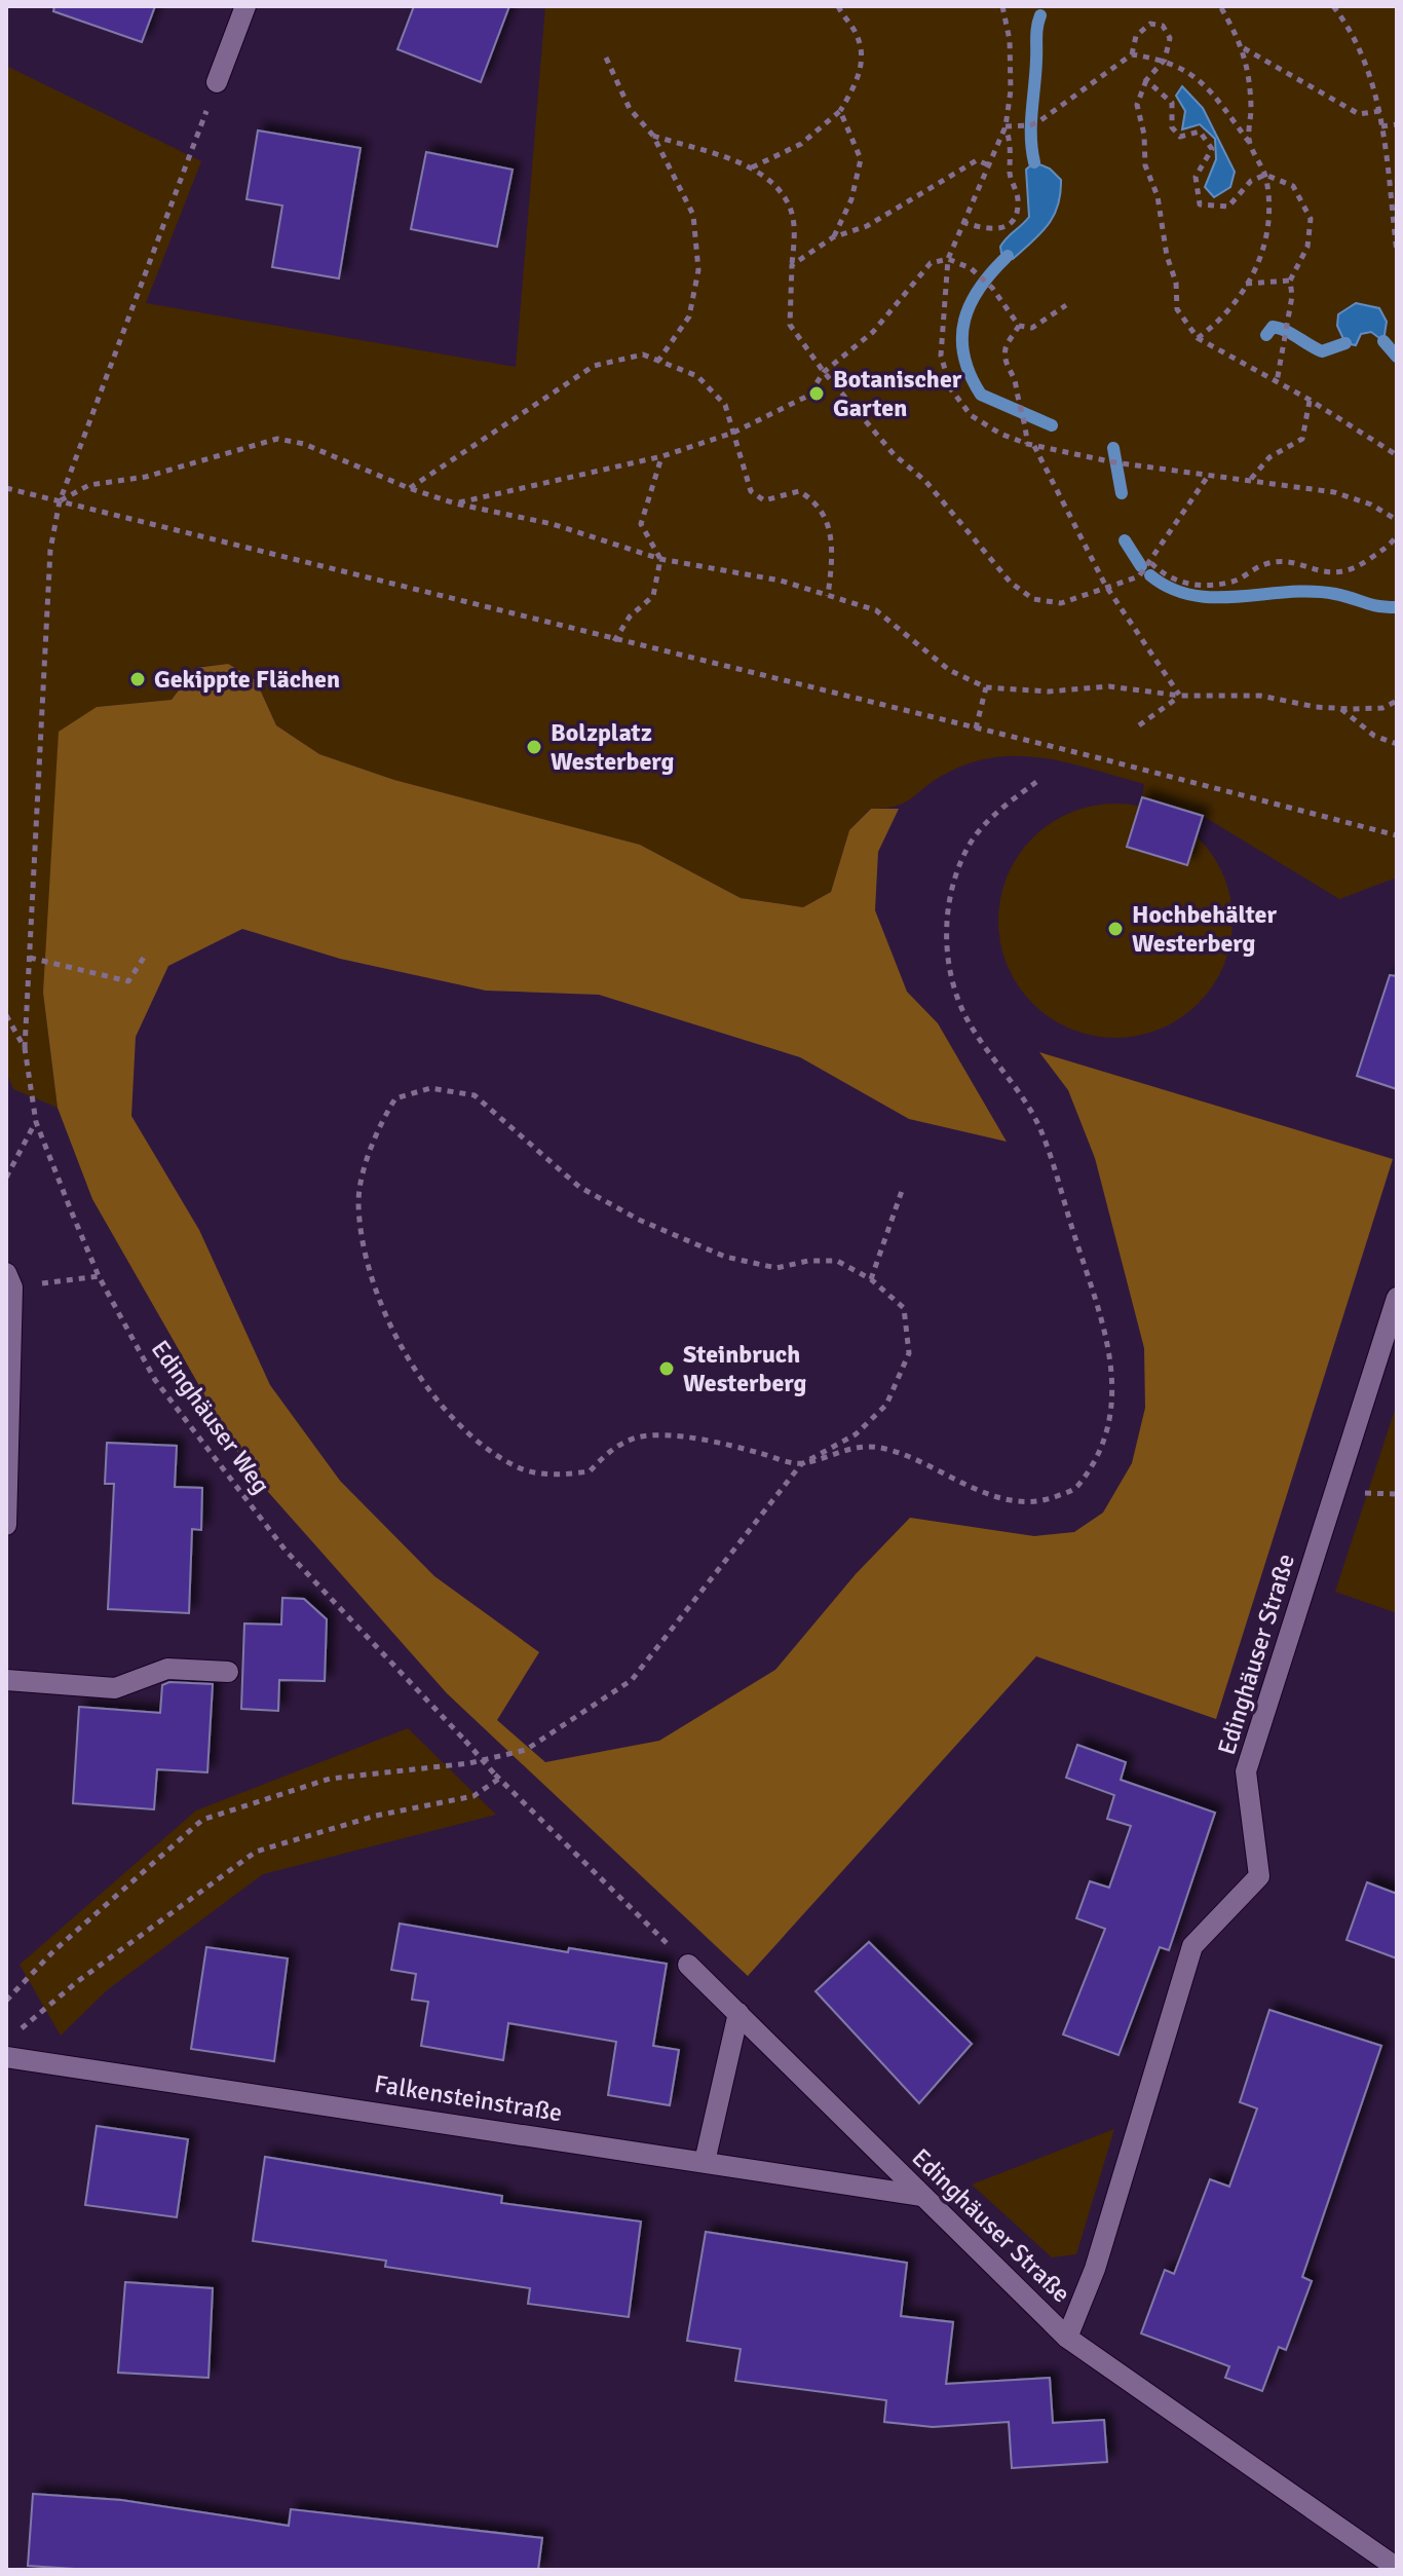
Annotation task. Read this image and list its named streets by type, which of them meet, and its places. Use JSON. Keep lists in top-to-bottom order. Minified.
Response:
{"streets":{"street":["Edinghäuser Straße","Falkensteinstraße"],"path":["Edinghäuser Weg"]},"crossings":[["Edinghäuser Weg","Edinghäuser Straße"],["Edinghäuser Straße","Falkensteinstraße"]],"places":["Botanischer Garten","Gekippte Flächen","Bolzplatz Westerberg","Hochbehälter Westerberg","Steinbruch Westerberg"]}
